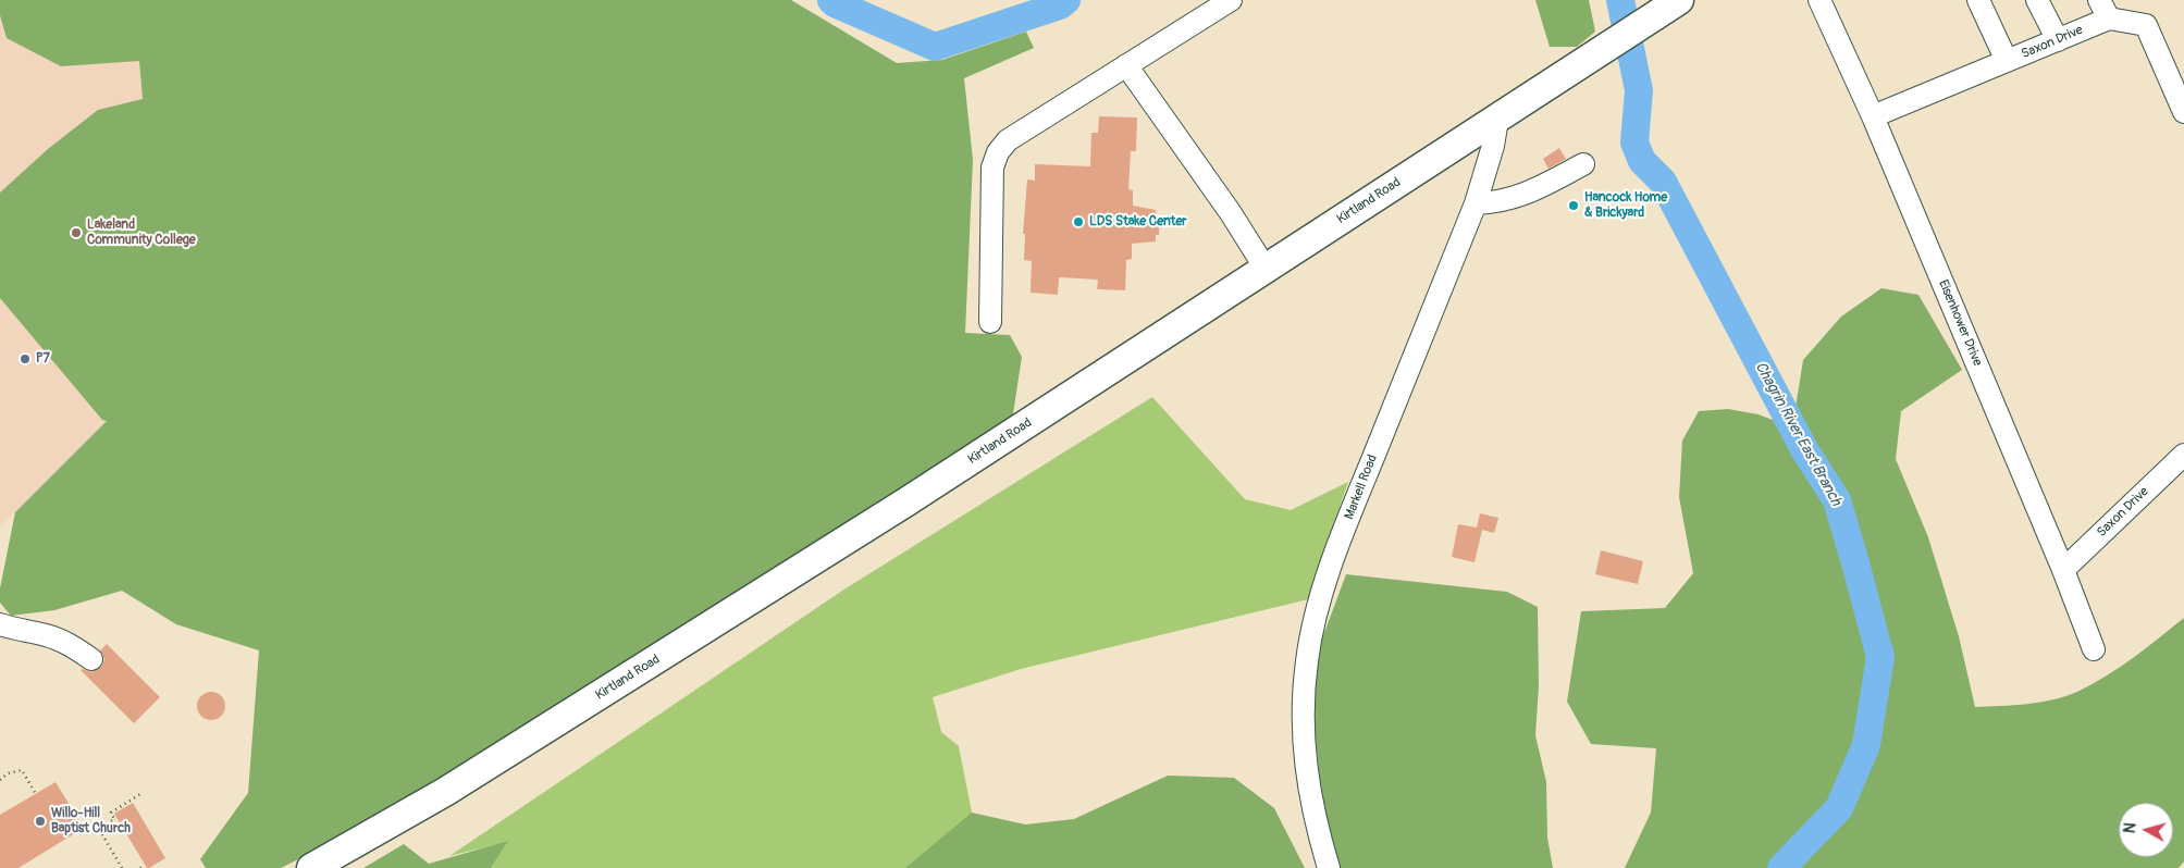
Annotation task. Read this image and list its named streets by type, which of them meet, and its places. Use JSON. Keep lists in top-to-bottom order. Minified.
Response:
{"streets":{"main road":["Kirtland Road"],"street":["Saxon Drive","Eisenhower Drive","Markell Road"]},"crossings":[["Saxon Drive","Eisenhower Drive"],["Kirtland Road","Markell Road"]],"water":["Chagrin River East Branch"],"places":["Hancock Home & Brickyard","LDS Stake Center","Lakeland Community College","P7","Willo-Hill Baptist Church"],"north":"left"}
